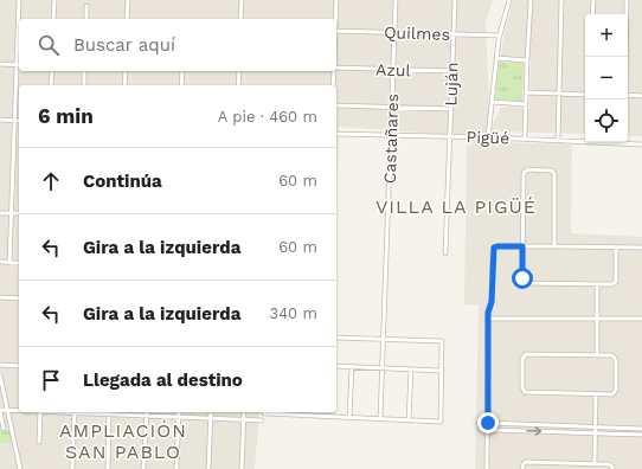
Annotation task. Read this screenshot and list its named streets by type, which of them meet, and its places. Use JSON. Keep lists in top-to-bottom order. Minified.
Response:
{"streets":{"street":["Quilmes","Azul","Luján","Pigüé","Castañares"]},"crossings":[["Quilmes","Luján"],["Quilmes","Castañares"],["Azul","Luján"],["Azul","Castañares"],["Luján","Pigüé"],["Pigüé","Castañares"]],"districts":["VILLA LA PIGÜÉ","AMPLIACIÓN SAN PABLO"],"page":{"map_buttons":["+","−"],"search":"Buscar aquí","heading":["6 min","A pie · 460 m"],"list":[["Continúa","60 m"],["Gira a la izquierda","60 m"],["Gira a la izquierda","340 m"],"Llegada al destino"]}}
